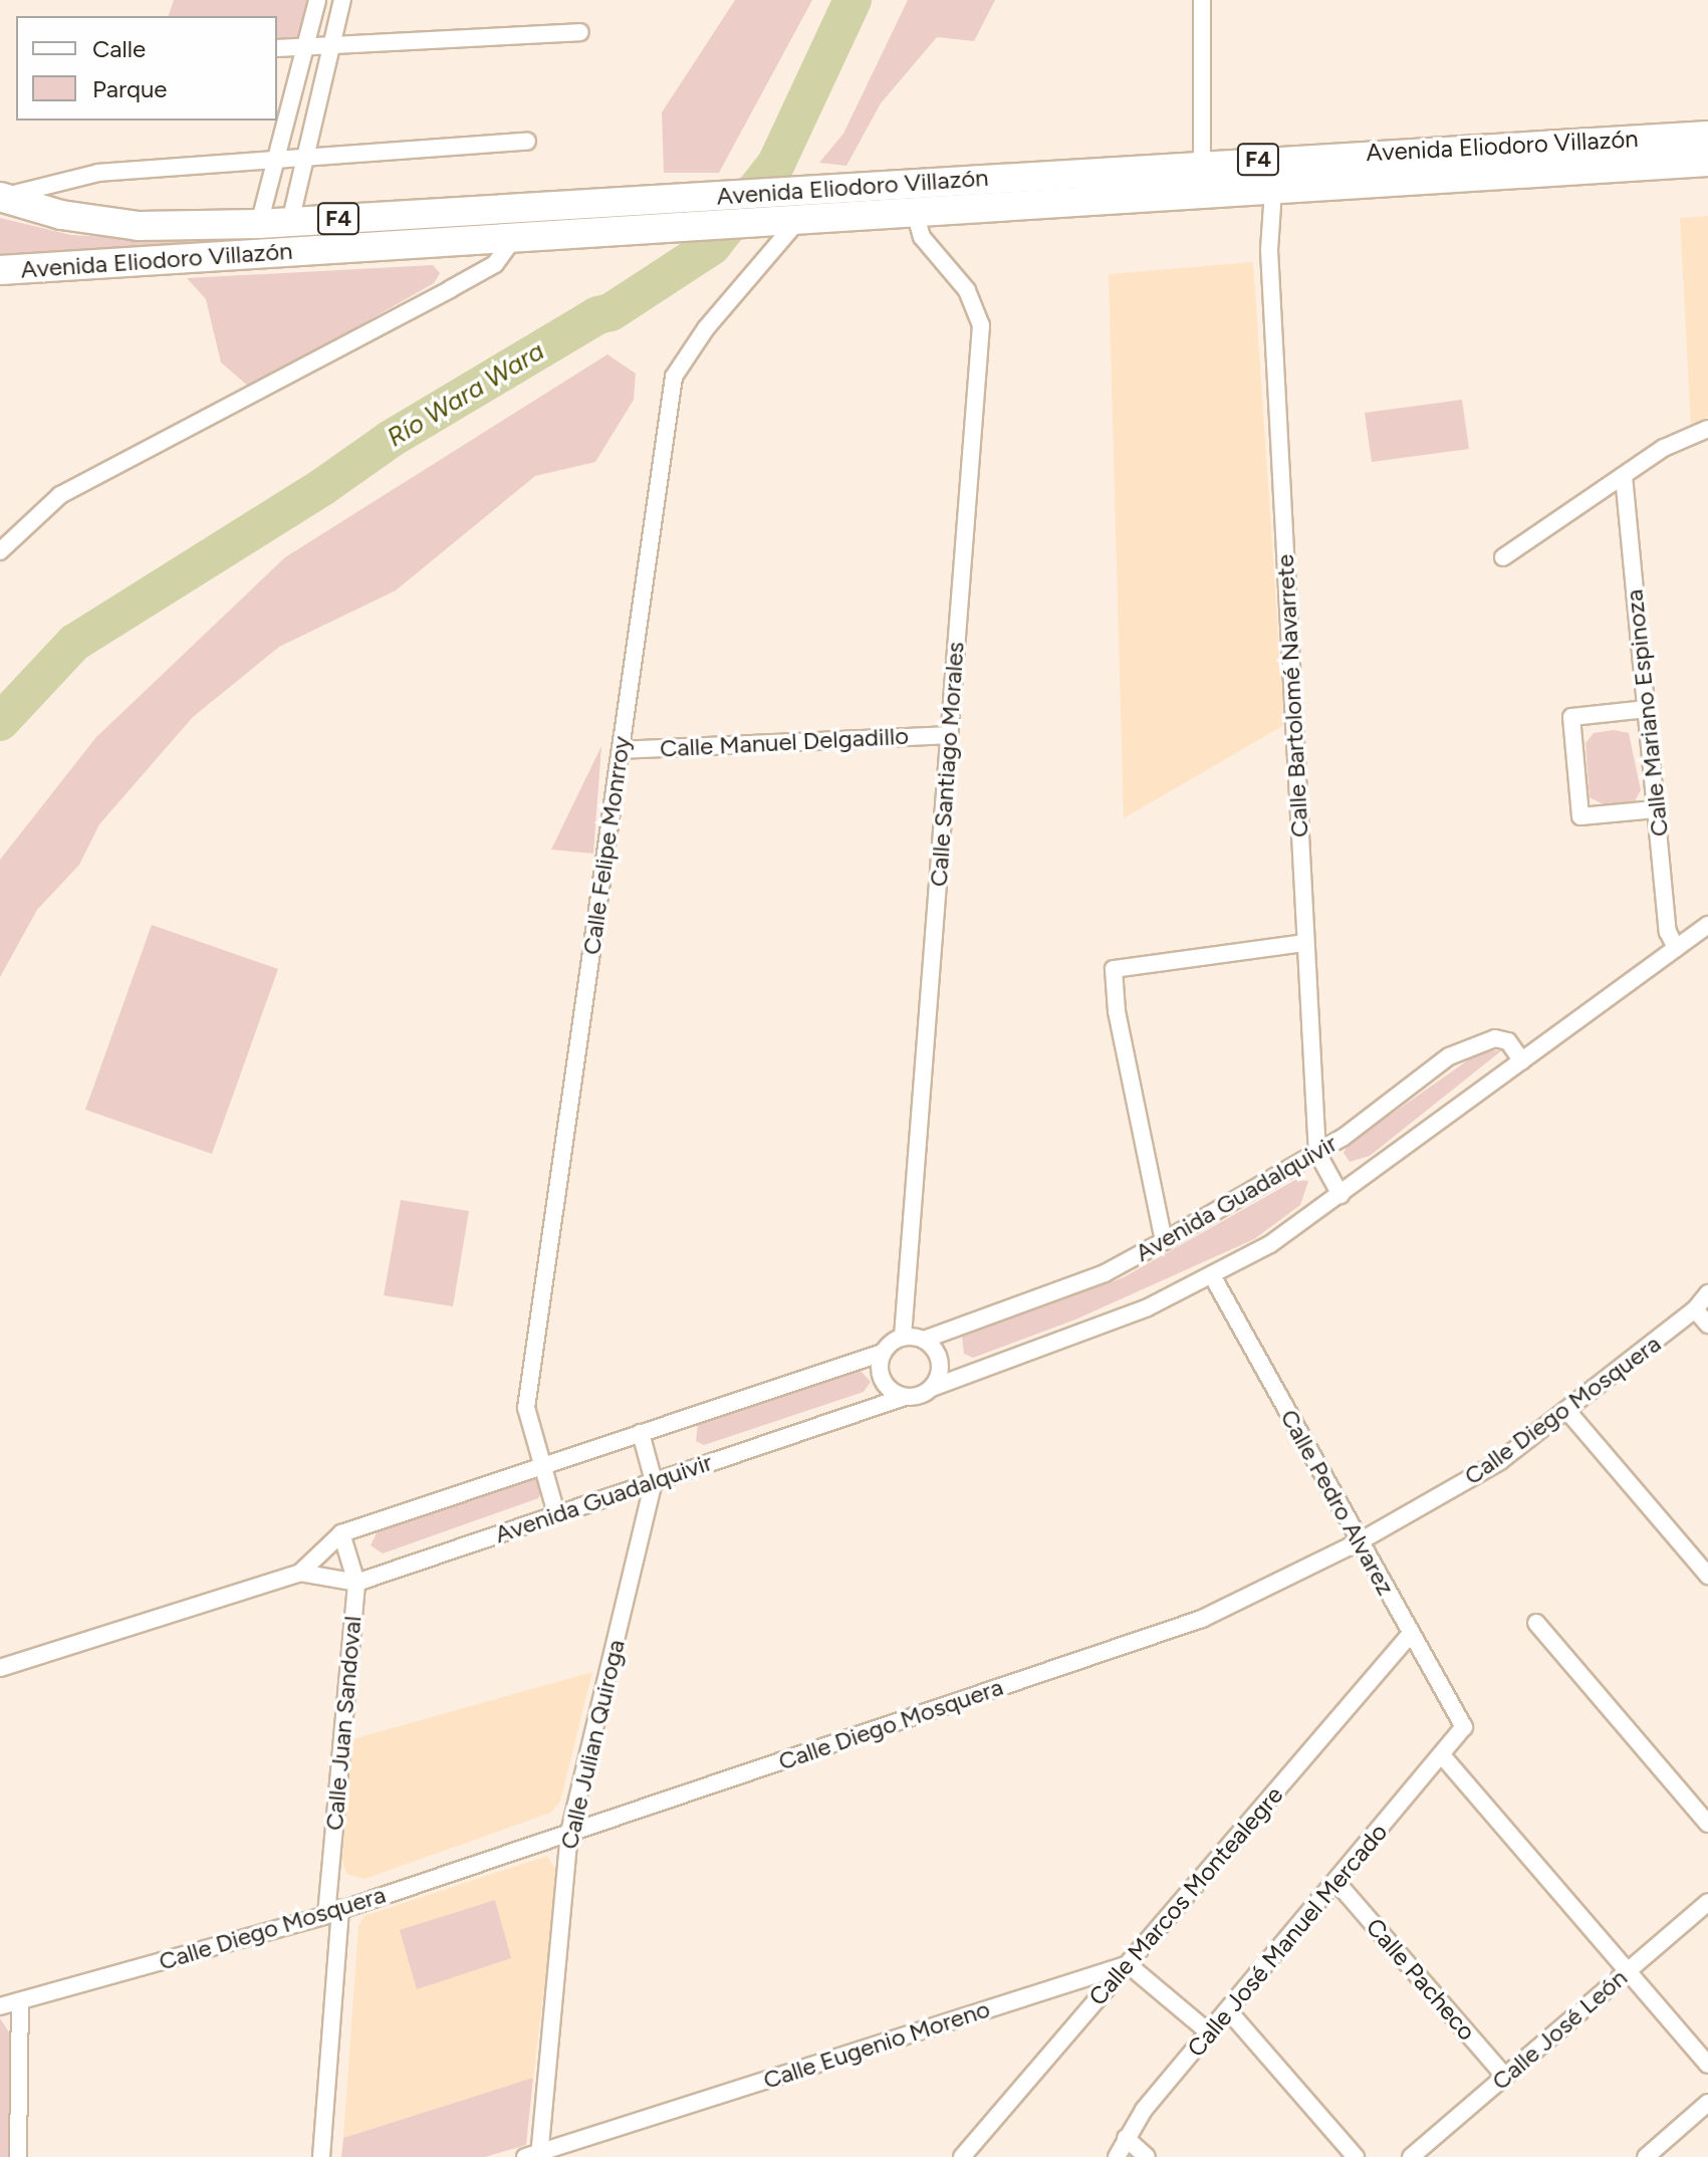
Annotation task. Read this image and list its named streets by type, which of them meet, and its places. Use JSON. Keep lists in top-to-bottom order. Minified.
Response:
{"streets":{"highway":["Avenida Eliodoro Villazón","F4"],"street":["Calle Bartolomé Navarrete","Calle Mariano Espinoza","Calle Manuel Delgadillo","Calle Santiago Morales","Calle Felipe Monrroy","Avenida Guadalquivir","Calle Diego Mosquera","Calle Pedro Alvarez","Calle Juan Sandoval","Calle Julian Quiroga","Calle Marcos Montealegre","Calle José Manuel Mercado","Calle Pacheco","Calle José León","Calle Eugenio Moreno"]},"crossings":[["Avenida Eliodoro Villazón","Calle Bartolomé Navarrete"],["Avenida Eliodoro Villazón","Calle Santiago Morales"],["Avenida Eliodoro Villazón","Calle Felipe Monrroy"],["Calle Bartolomé Navarrete","Avenida Guadalquivir"],["Calle Mariano Espinoza","Avenida Guadalquivir"],["Calle Manuel Delgadillo","Calle Santiago Morales"],["Calle Manuel Delgadillo","Calle Felipe Monrroy"],["Calle Santiago Morales","Avenida Guadalquivir"],["Calle Felipe Monrroy","Avenida Guadalquivir"],["Avenida Guadalquivir","Calle Pedro Alvarez"],["Avenida Guadalquivir","Calle Juan Sandoval"],["Avenida Guadalquivir","Calle Julian Quiroga"],["Calle Diego Mosquera","Calle Pedro Alvarez"],["Calle Diego Mosquera","Calle Juan Sandoval"],["Calle Diego Mosquera","Calle Julian Quiroga"],["Calle Pedro Alvarez","Calle Marcos Montealegre"],["Calle Pedro Alvarez","Calle José Manuel Mercado"],["Calle Julian Quiroga","Calle Eugenio Moreno"],["Calle Marcos Montealegre","Calle Eugenio Moreno"],["Calle José Manuel Mercado","Calle Pacheco"],["Calle Pacheco","Calle José León"]],"water":["Río Wara Wara"],"legend":["Calle","Parque"]}
